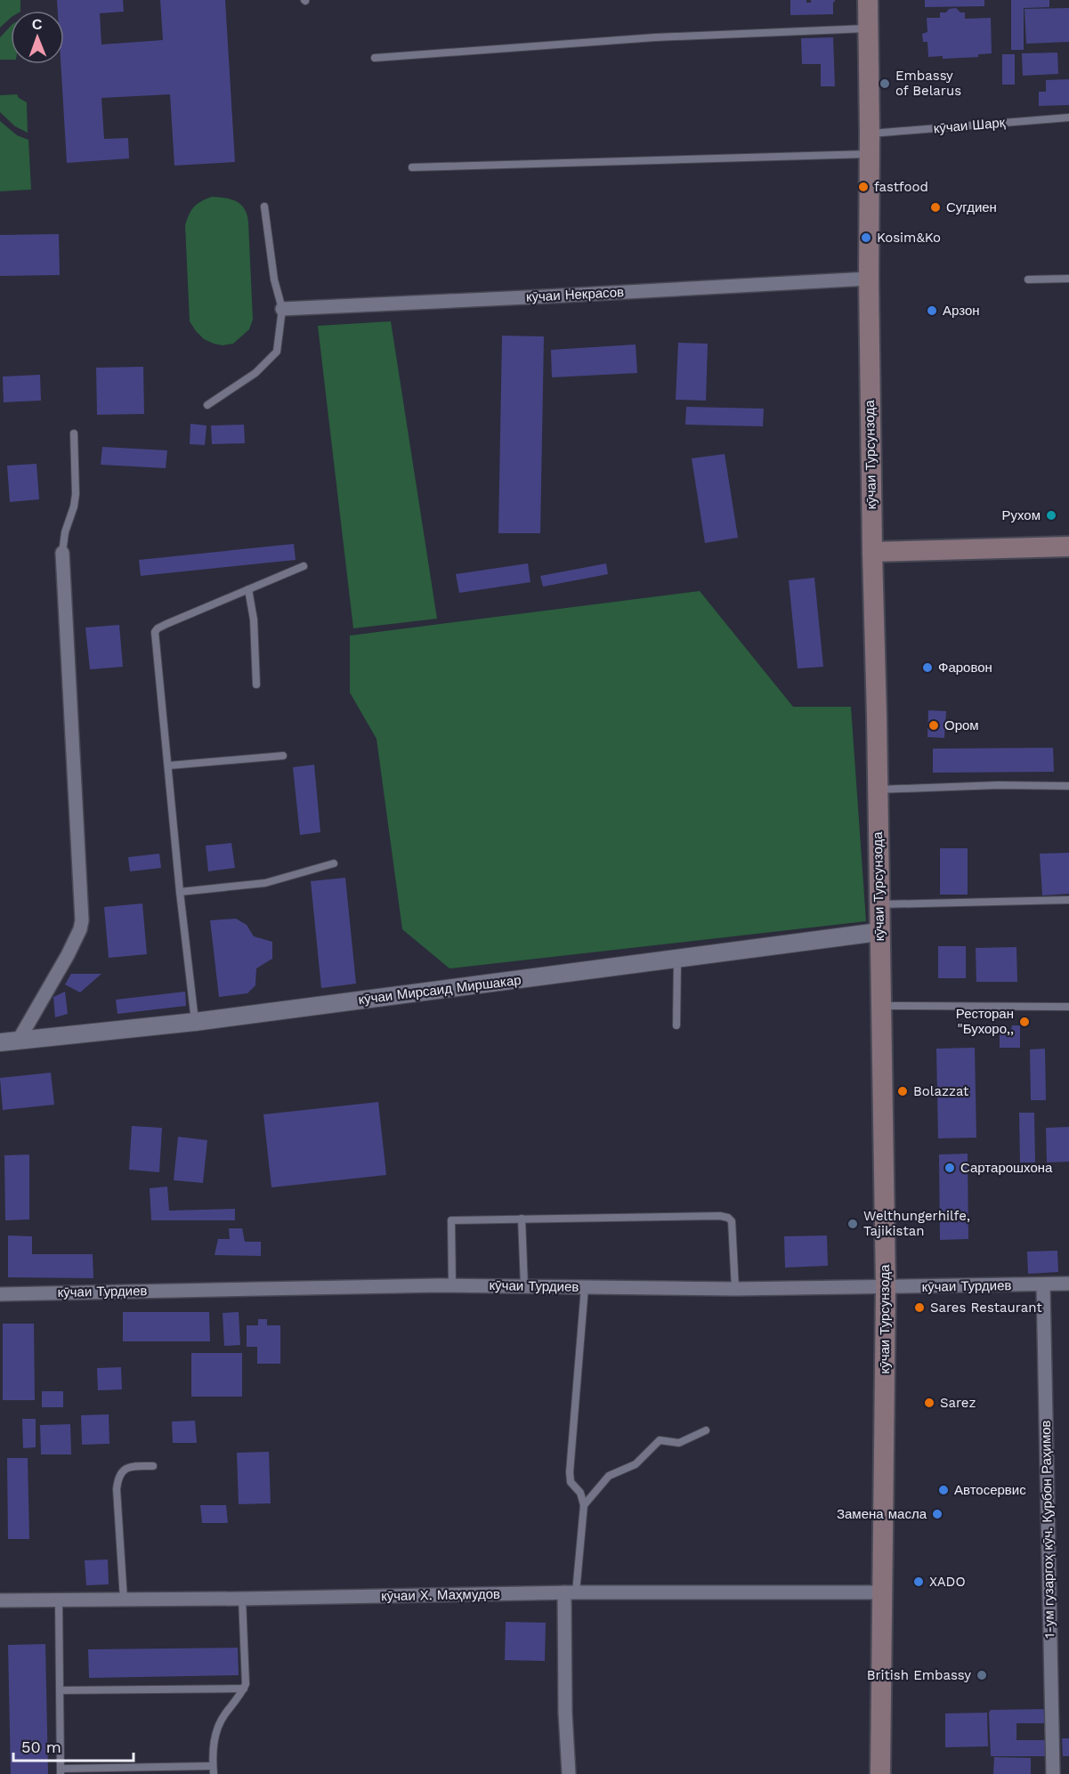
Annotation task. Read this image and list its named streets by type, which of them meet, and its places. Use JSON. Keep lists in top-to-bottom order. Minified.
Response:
{"streets":{"main road":["кӯчаи Турсунзода"],"street":["кӯчаи Некрасов","кӯчаи Мирсаид Миршакар","кӯчаи Турдиев","1-ум гузаргоҳ кӯч. Қурбон Раҳимов","кӯчаи Х. Маҳмудов"],"lane":["кӯчаи Шарқ"]},"crossings":[["кӯчаи Шарқ","кӯчаи Турсунзода"],["кӯчаи Некрасов","кӯчаи Турсунзода"],["кӯчаи Турсунзода","кӯчаи Мирсаид Миршакар"],["кӯчаи Турсунзода","кӯчаи Турдиев"],["кӯчаи Турсунзода","кӯчаи Х. Маҳмудов"],["кӯчаи Турдиев","1-ум гузаргоҳ кӯч. Қурбон Раҳимов"]],"places":["Embassy of Belarus","fastfood","Сугдиен","Kosim&Ko","Арзон","Рухом","Фаровон","Ором","Ресторан \"Бухоро,,","Bolazzat","Сартарошхона","Welthungerhilfe, Tajikistan","Sares Restaurant","Sarez","Автосервис","Замена масла","XADO","British Embassy"],"scale_bar":"50 m","north":"top"}
